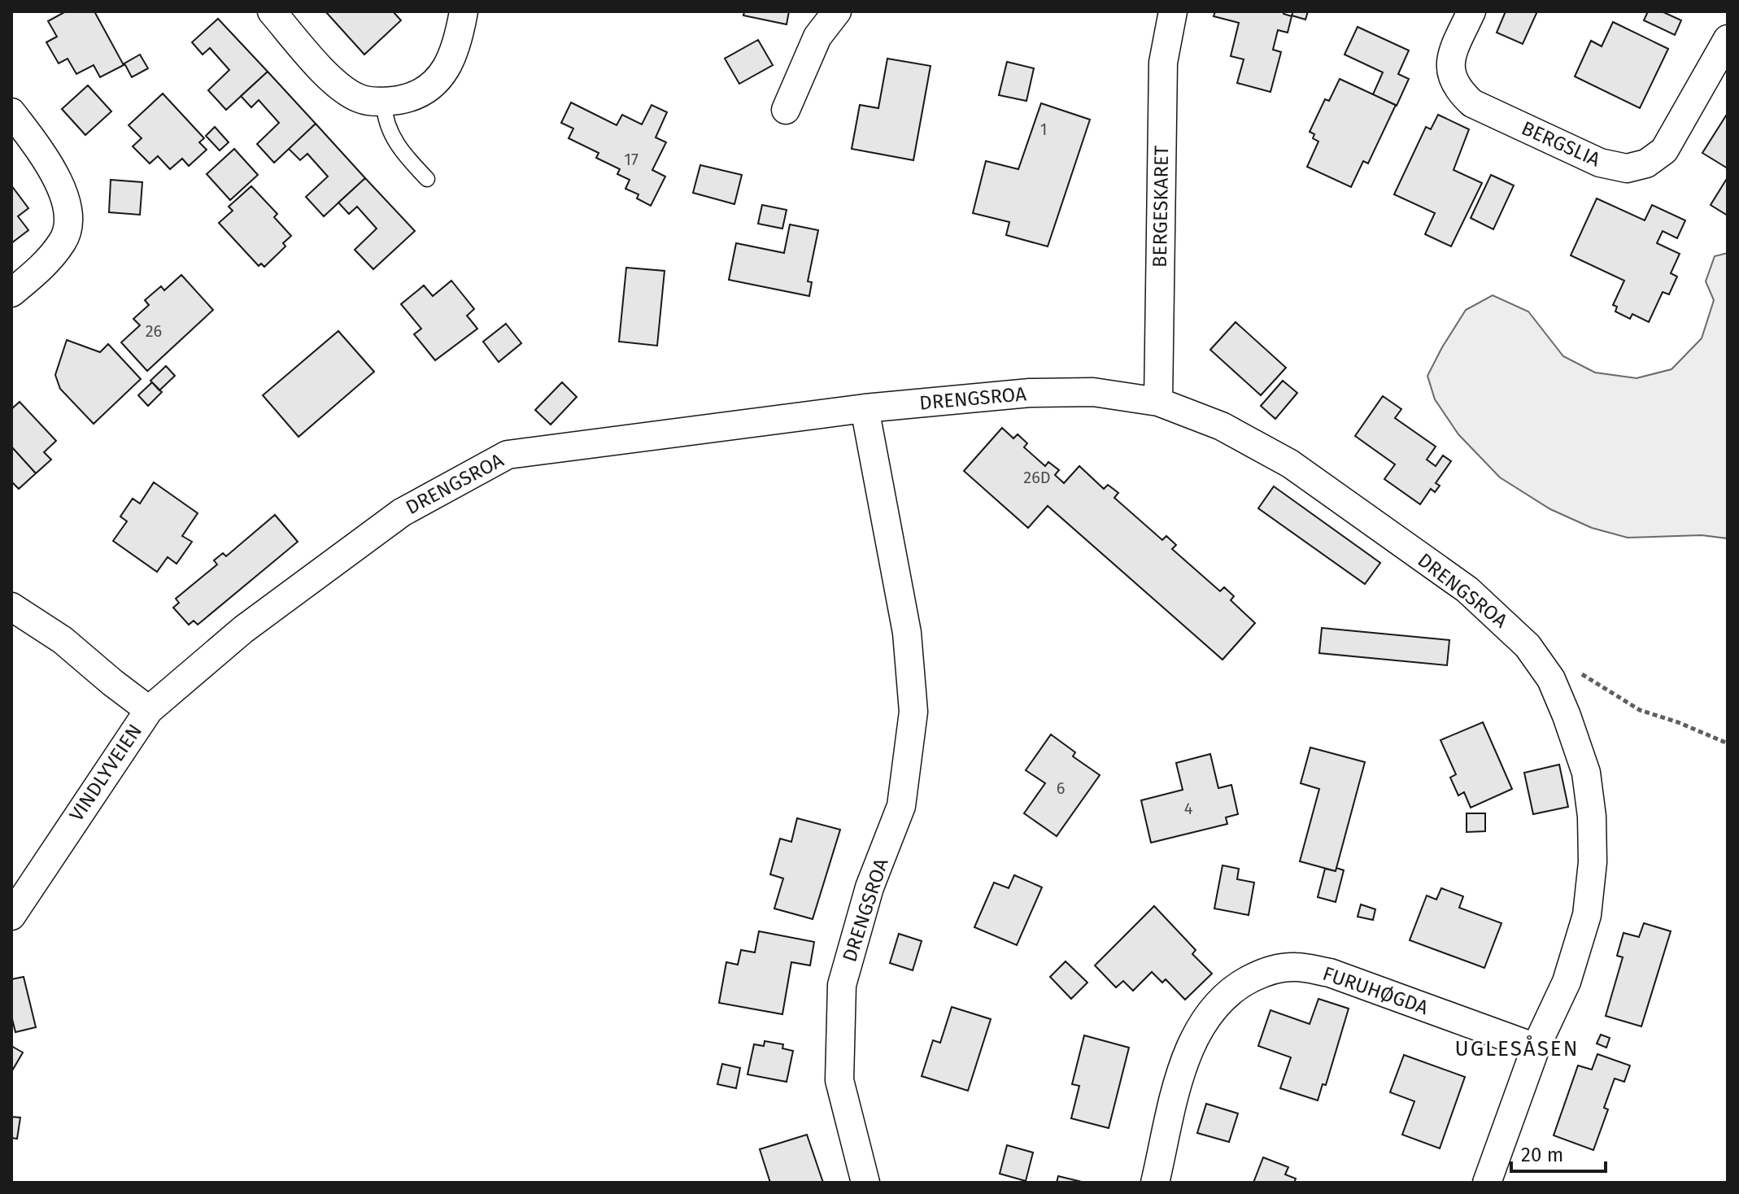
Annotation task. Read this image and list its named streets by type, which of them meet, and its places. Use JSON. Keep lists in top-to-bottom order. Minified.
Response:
{"streets":{"street":["BERGSLIA","BERGESKARET","DRENGSROA","VINDLYVEIEN","FURUHØGDA"]},"crossings":[["BERGESKARET","DRENGSROA"],["DRENGSROA","VINDLYVEIEN"],["DRENGSROA","FURUHØGDA"]],"districts":["UGLESÅSEN"],"house_numbers":["1","17","26","26D","6","4"],"scale_bar":"20 m"}
